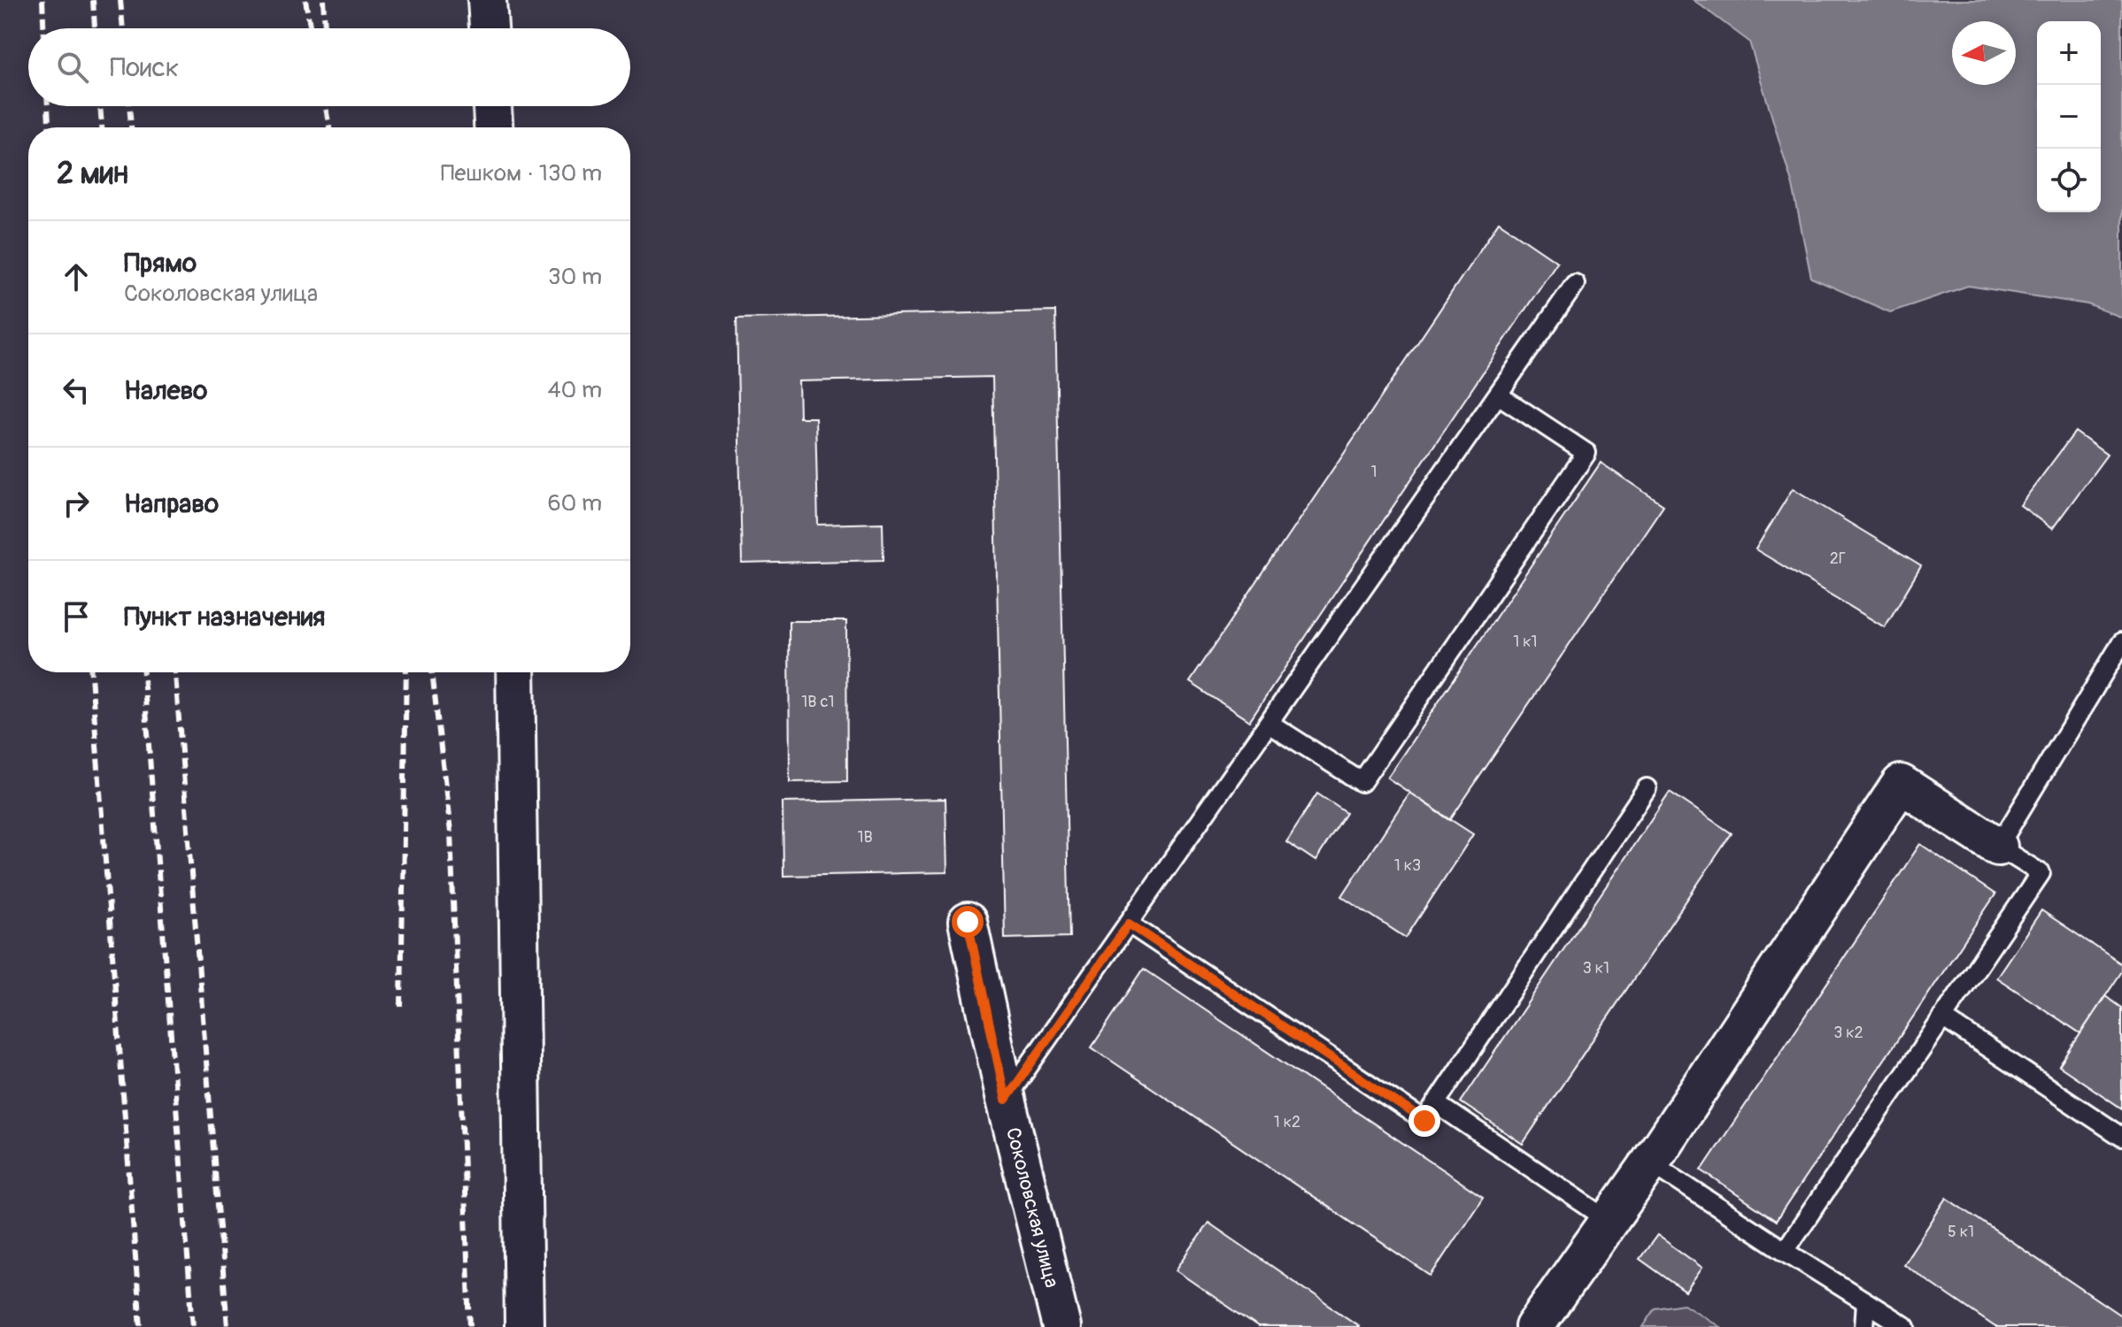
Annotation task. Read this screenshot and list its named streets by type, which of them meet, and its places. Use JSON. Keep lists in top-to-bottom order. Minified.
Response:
{"streets":{"street":["Соколовская улица"]},"house_numbers":["1","2Г","1 к1","1В с1","1В","1 к3","3 к1","3 к2","1 к2","5 к1"],"north":"left","page":{"map_buttons":["+","−"],"search":"Поиск","heading":["2 мин","Пешком · 130 m"],"list":[["Прямо","Соколовская улица","30 m"],["Налево","40 m"],["Направо","60 m"],"Пункт назначения"]}}
